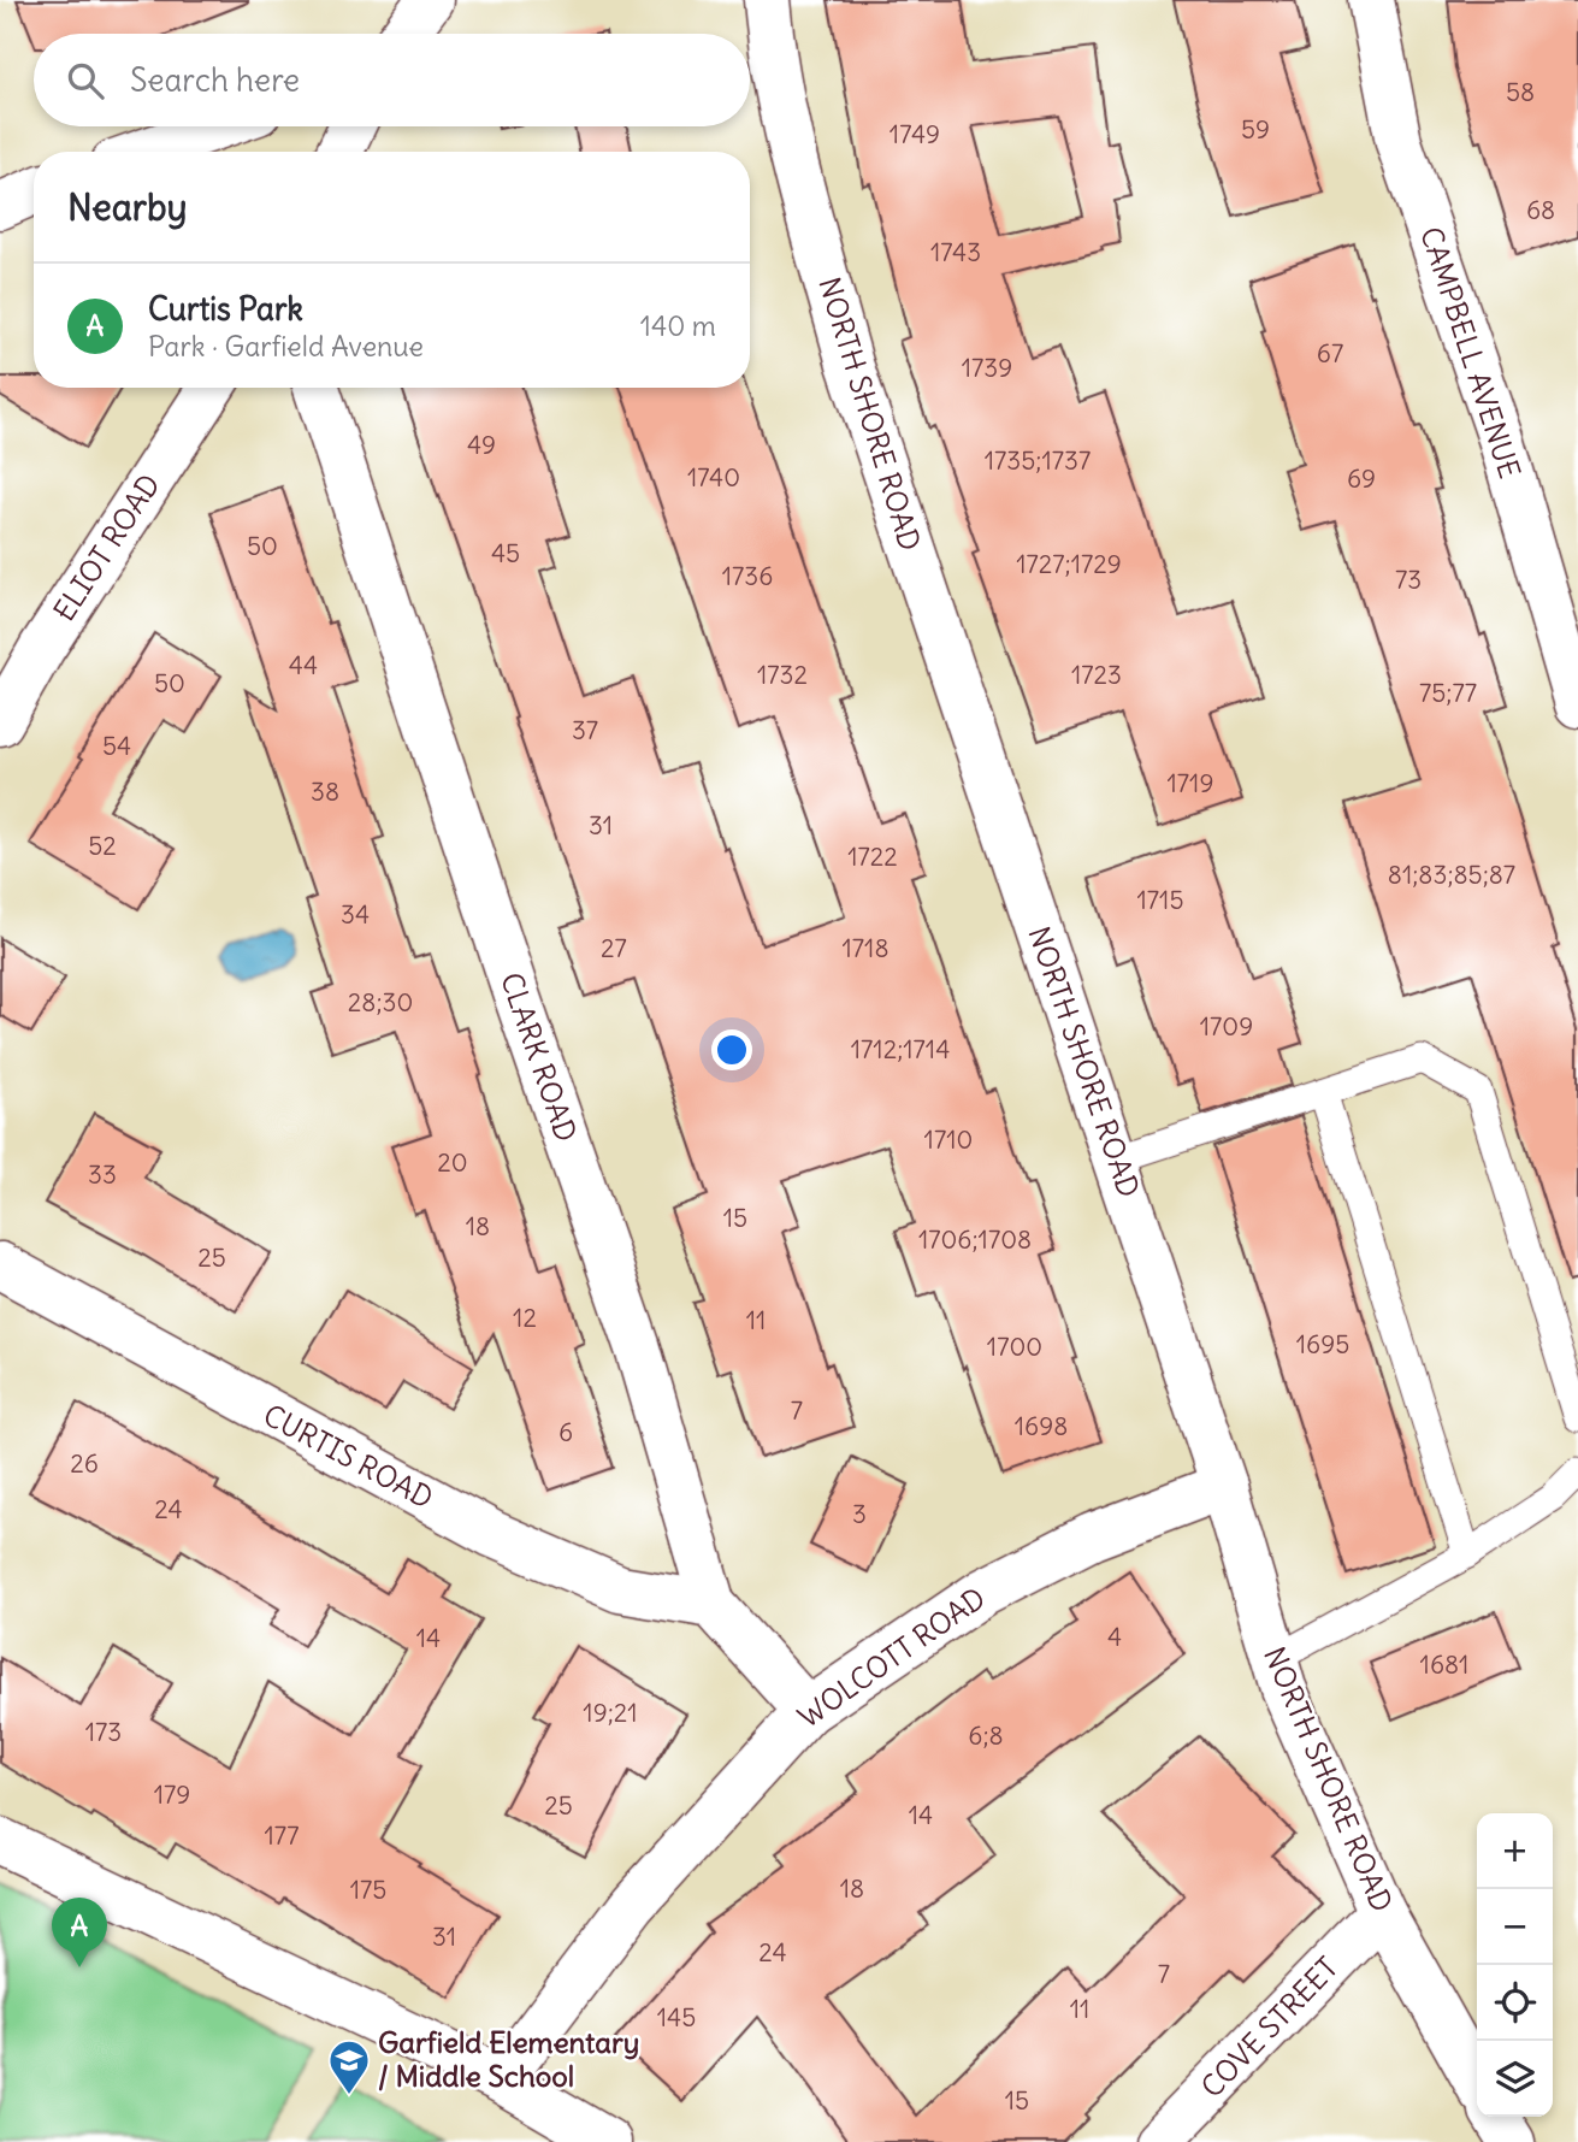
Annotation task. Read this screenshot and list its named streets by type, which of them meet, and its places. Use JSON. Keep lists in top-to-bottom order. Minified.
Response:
{"streets":{"street":["CAMPBELL AVENUE","NORTH SHORE ROAD","ELIOT ROAD","CLARK ROAD","CURTIS ROAD","WOLCOTT ROAD","COVE STREET"]},"crossings":[["NORTH SHORE ROAD","WOLCOTT ROAD"],["NORTH SHORE ROAD","COVE STREET"],["CLARK ROAD","CURTIS ROAD"],["CLARK ROAD","WOLCOTT ROAD"]],"places":{"school or university":["Garfield Elementary / Middle School"]},"house_numbers":["58","59","1749","68","1743","67","1739","49","1735;1737","1740","69","50","45","1727;1729","1736","73","44","1732","1723","50","75;77","37","54","1719","38","31","52","1722","81;83;85;87","1715","34","27","1718","28;30","1709","1712;1714","1710","20","33","15","18","1706;1708","25","12","11","1695","1700","7","1698","6","26","24","3","4","14","1681","19;21","173","6;8","179","25","14","177","18","175","31","24","7","11","145","15"],"page":{"search":"Search here","heading":"Nearby","list":[{"mark":"A","name":"Curtis Park","note":"Park · Garfield Avenue","value":"140 m"}],"map_buttons":["+","−"],"pins":"A"}}
